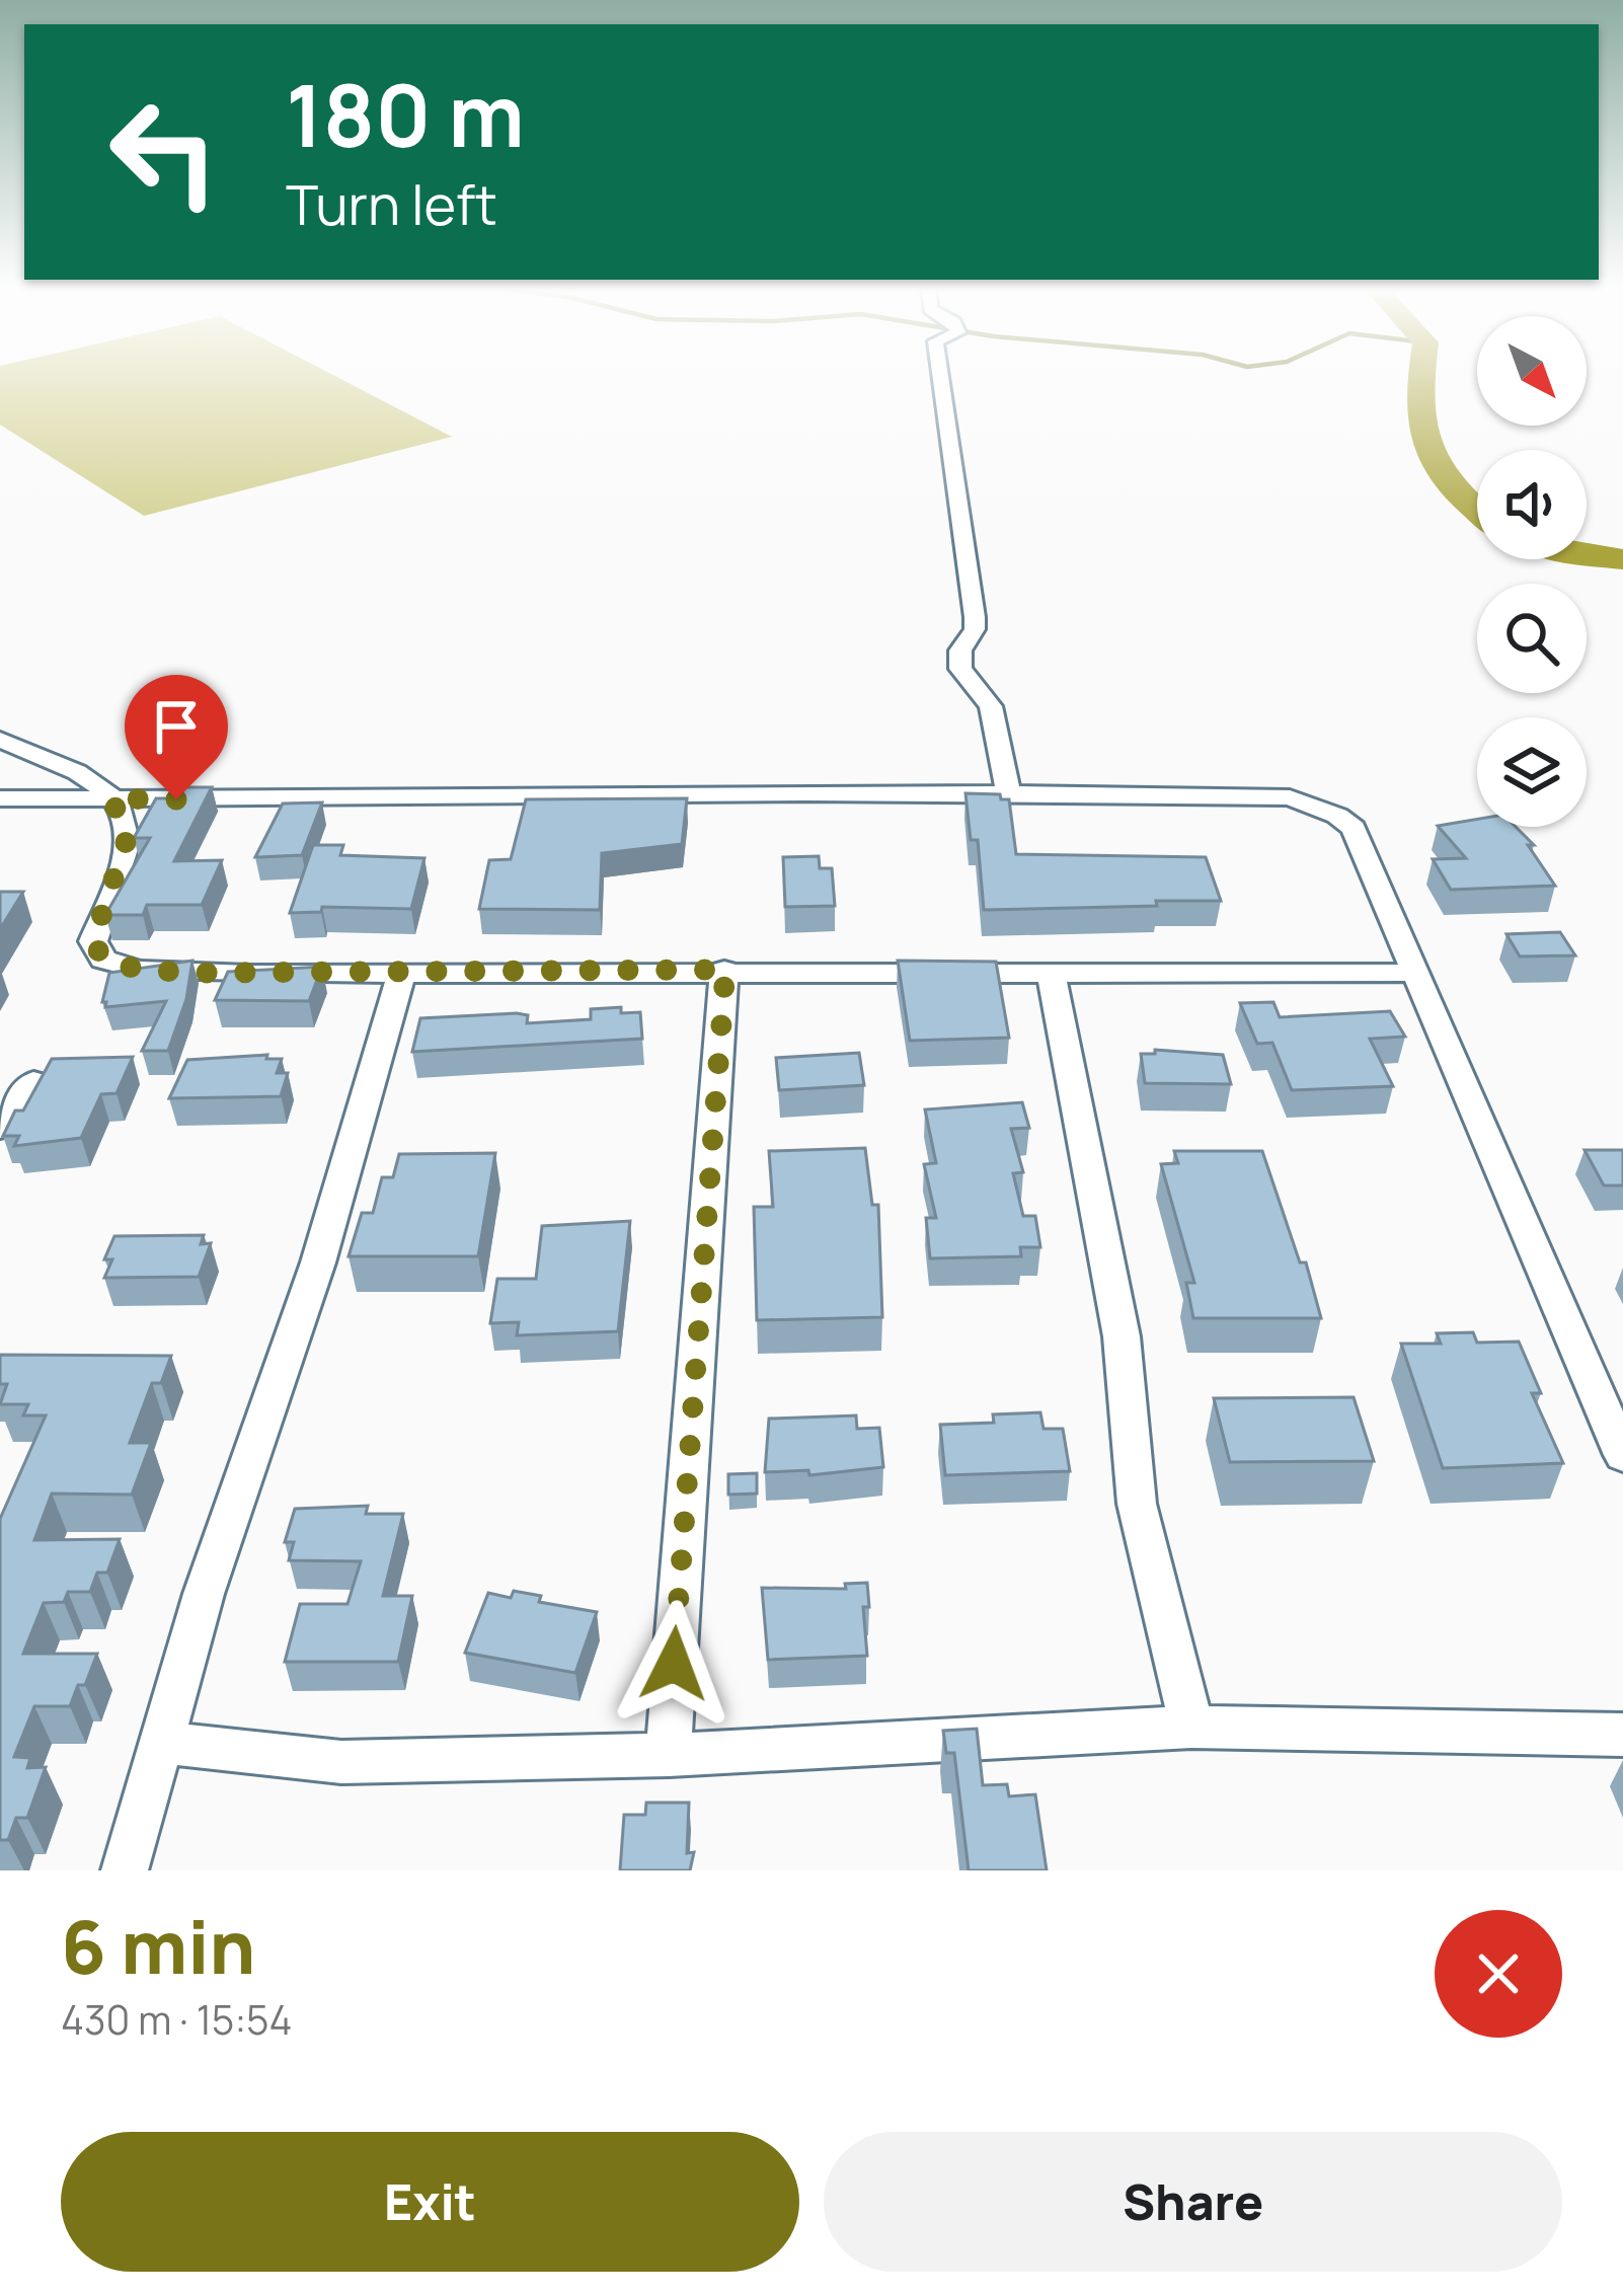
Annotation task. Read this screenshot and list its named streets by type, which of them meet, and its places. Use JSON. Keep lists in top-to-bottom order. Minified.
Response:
{"north":"bottom right","page":{"turn":["180 m","Turn left"],"heading":["6 min","430 m · 15:54"],"buttons":["Exit","Share"]}}
